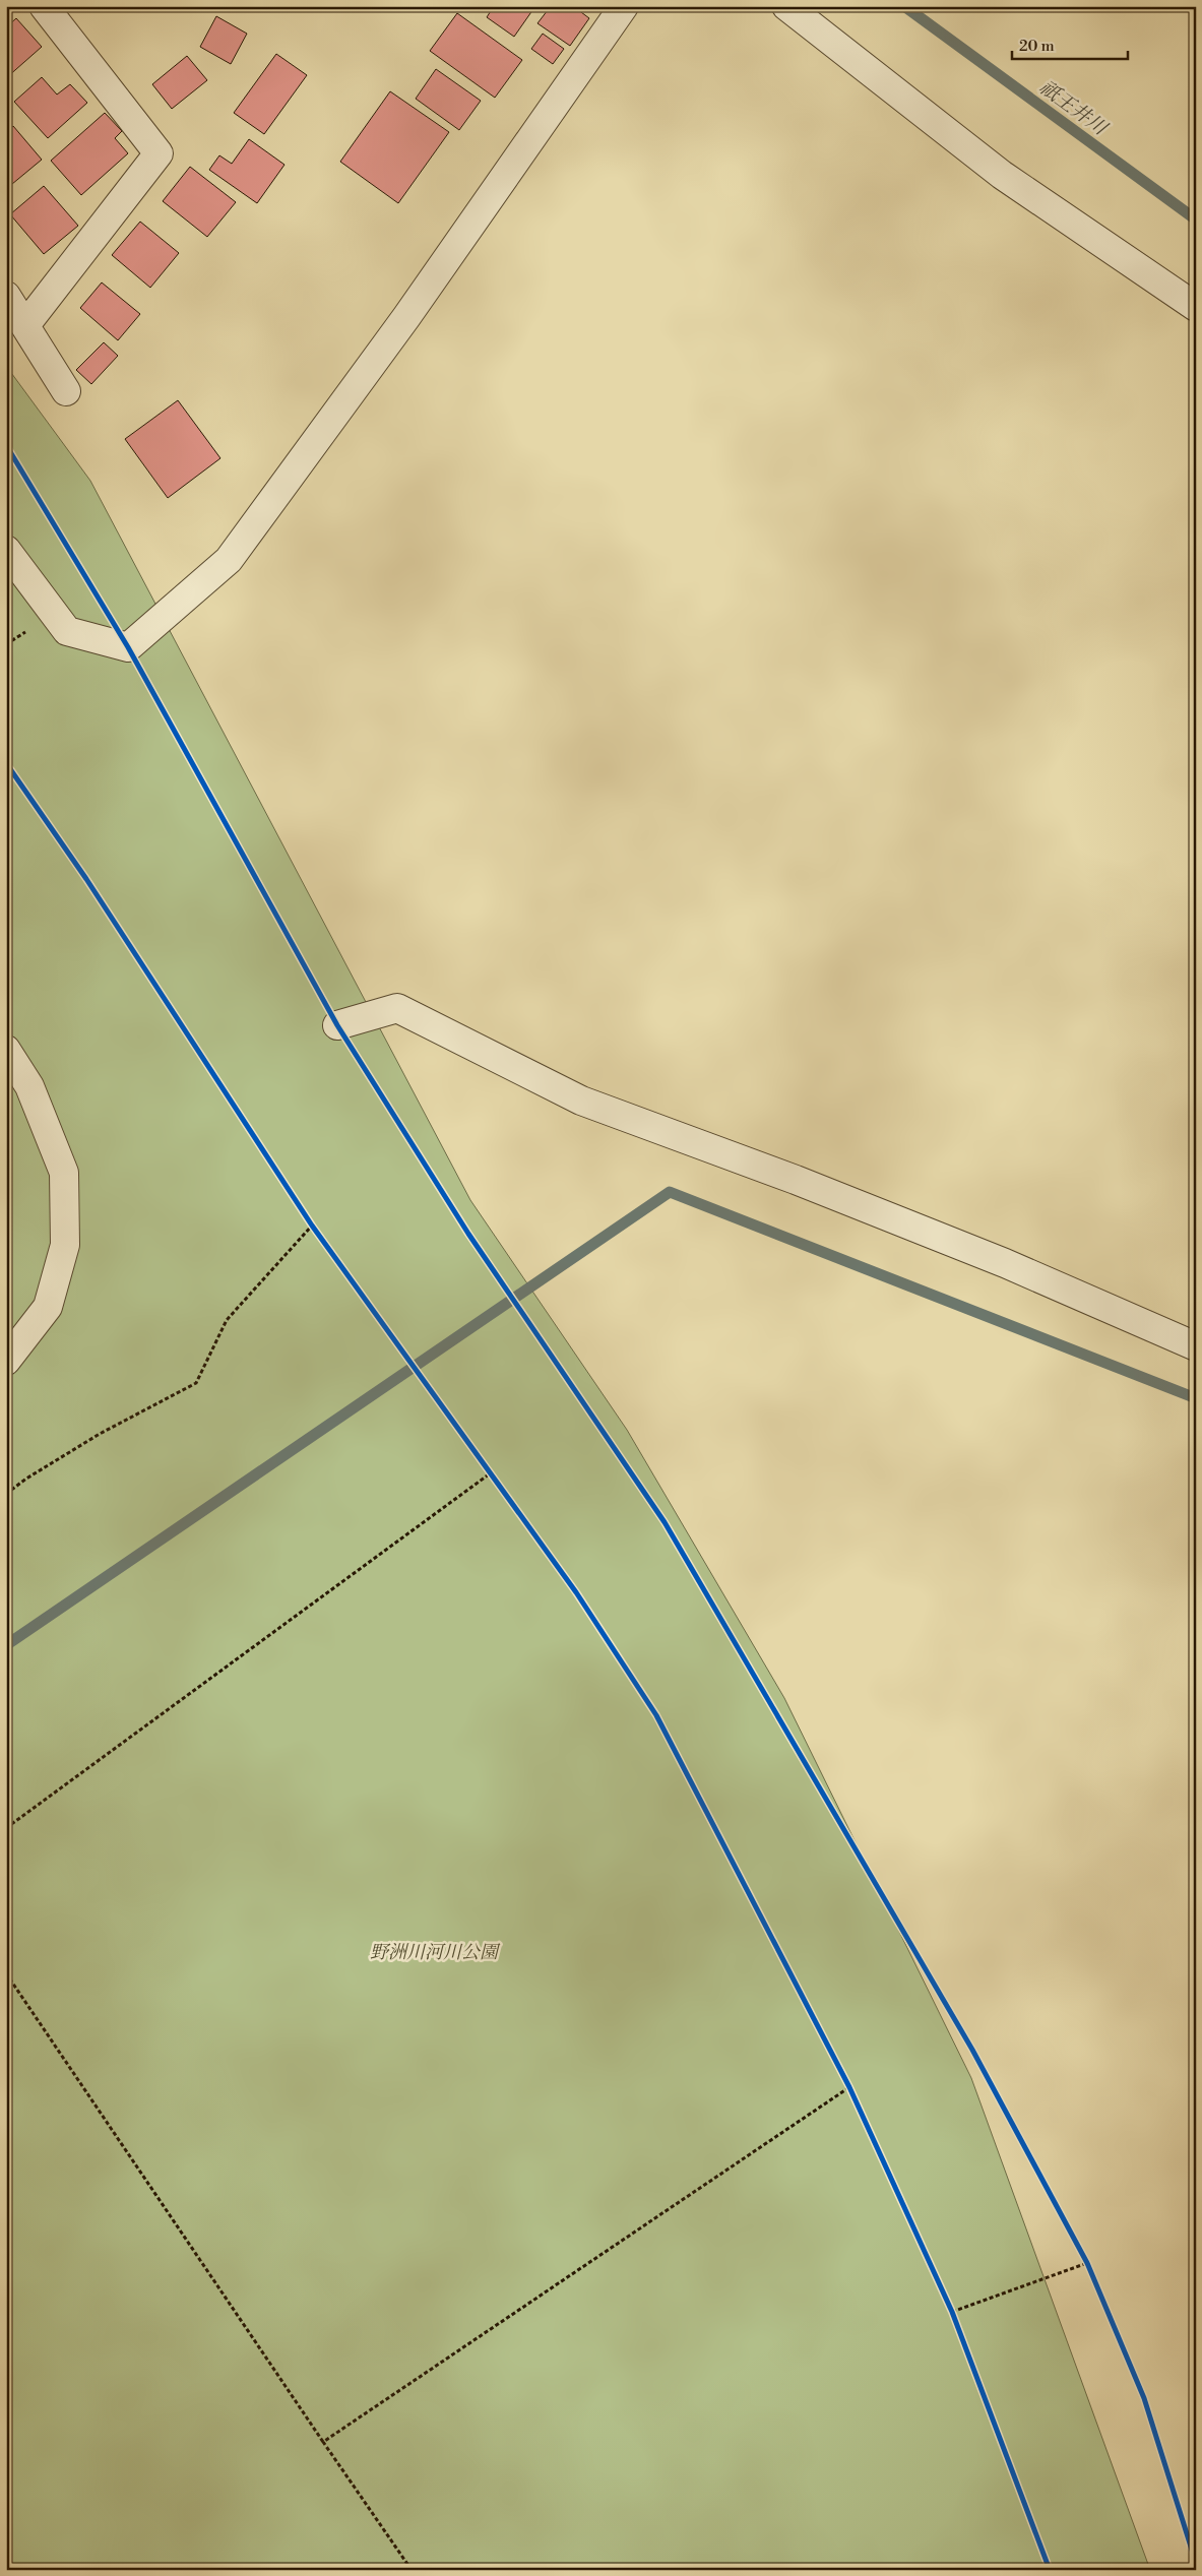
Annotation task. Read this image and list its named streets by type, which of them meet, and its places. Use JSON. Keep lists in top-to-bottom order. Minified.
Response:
{"water":["祇王井川"],"parks":["野洲川河川公園"],"scale_bar":"20 m"}
